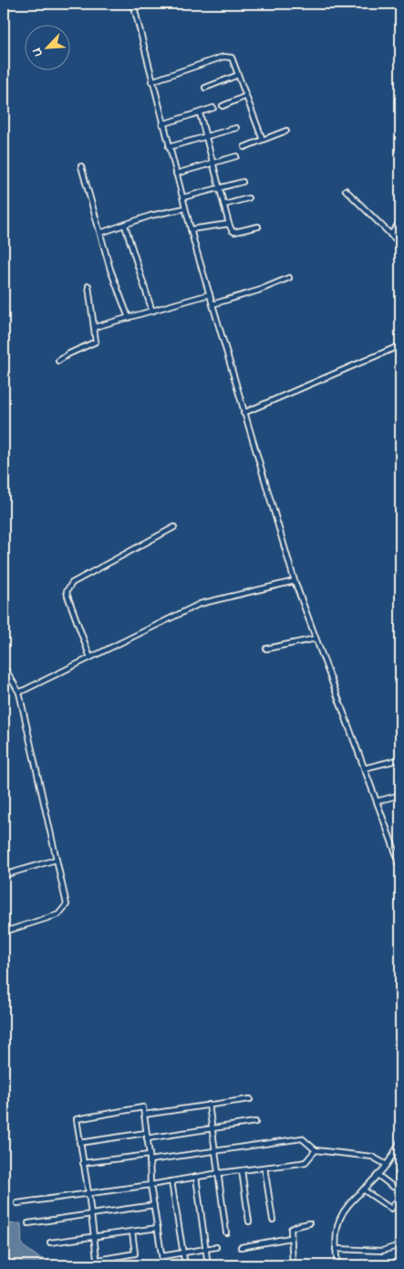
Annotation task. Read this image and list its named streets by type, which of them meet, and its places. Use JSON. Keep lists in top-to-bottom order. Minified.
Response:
{"north":"bottom left"}
